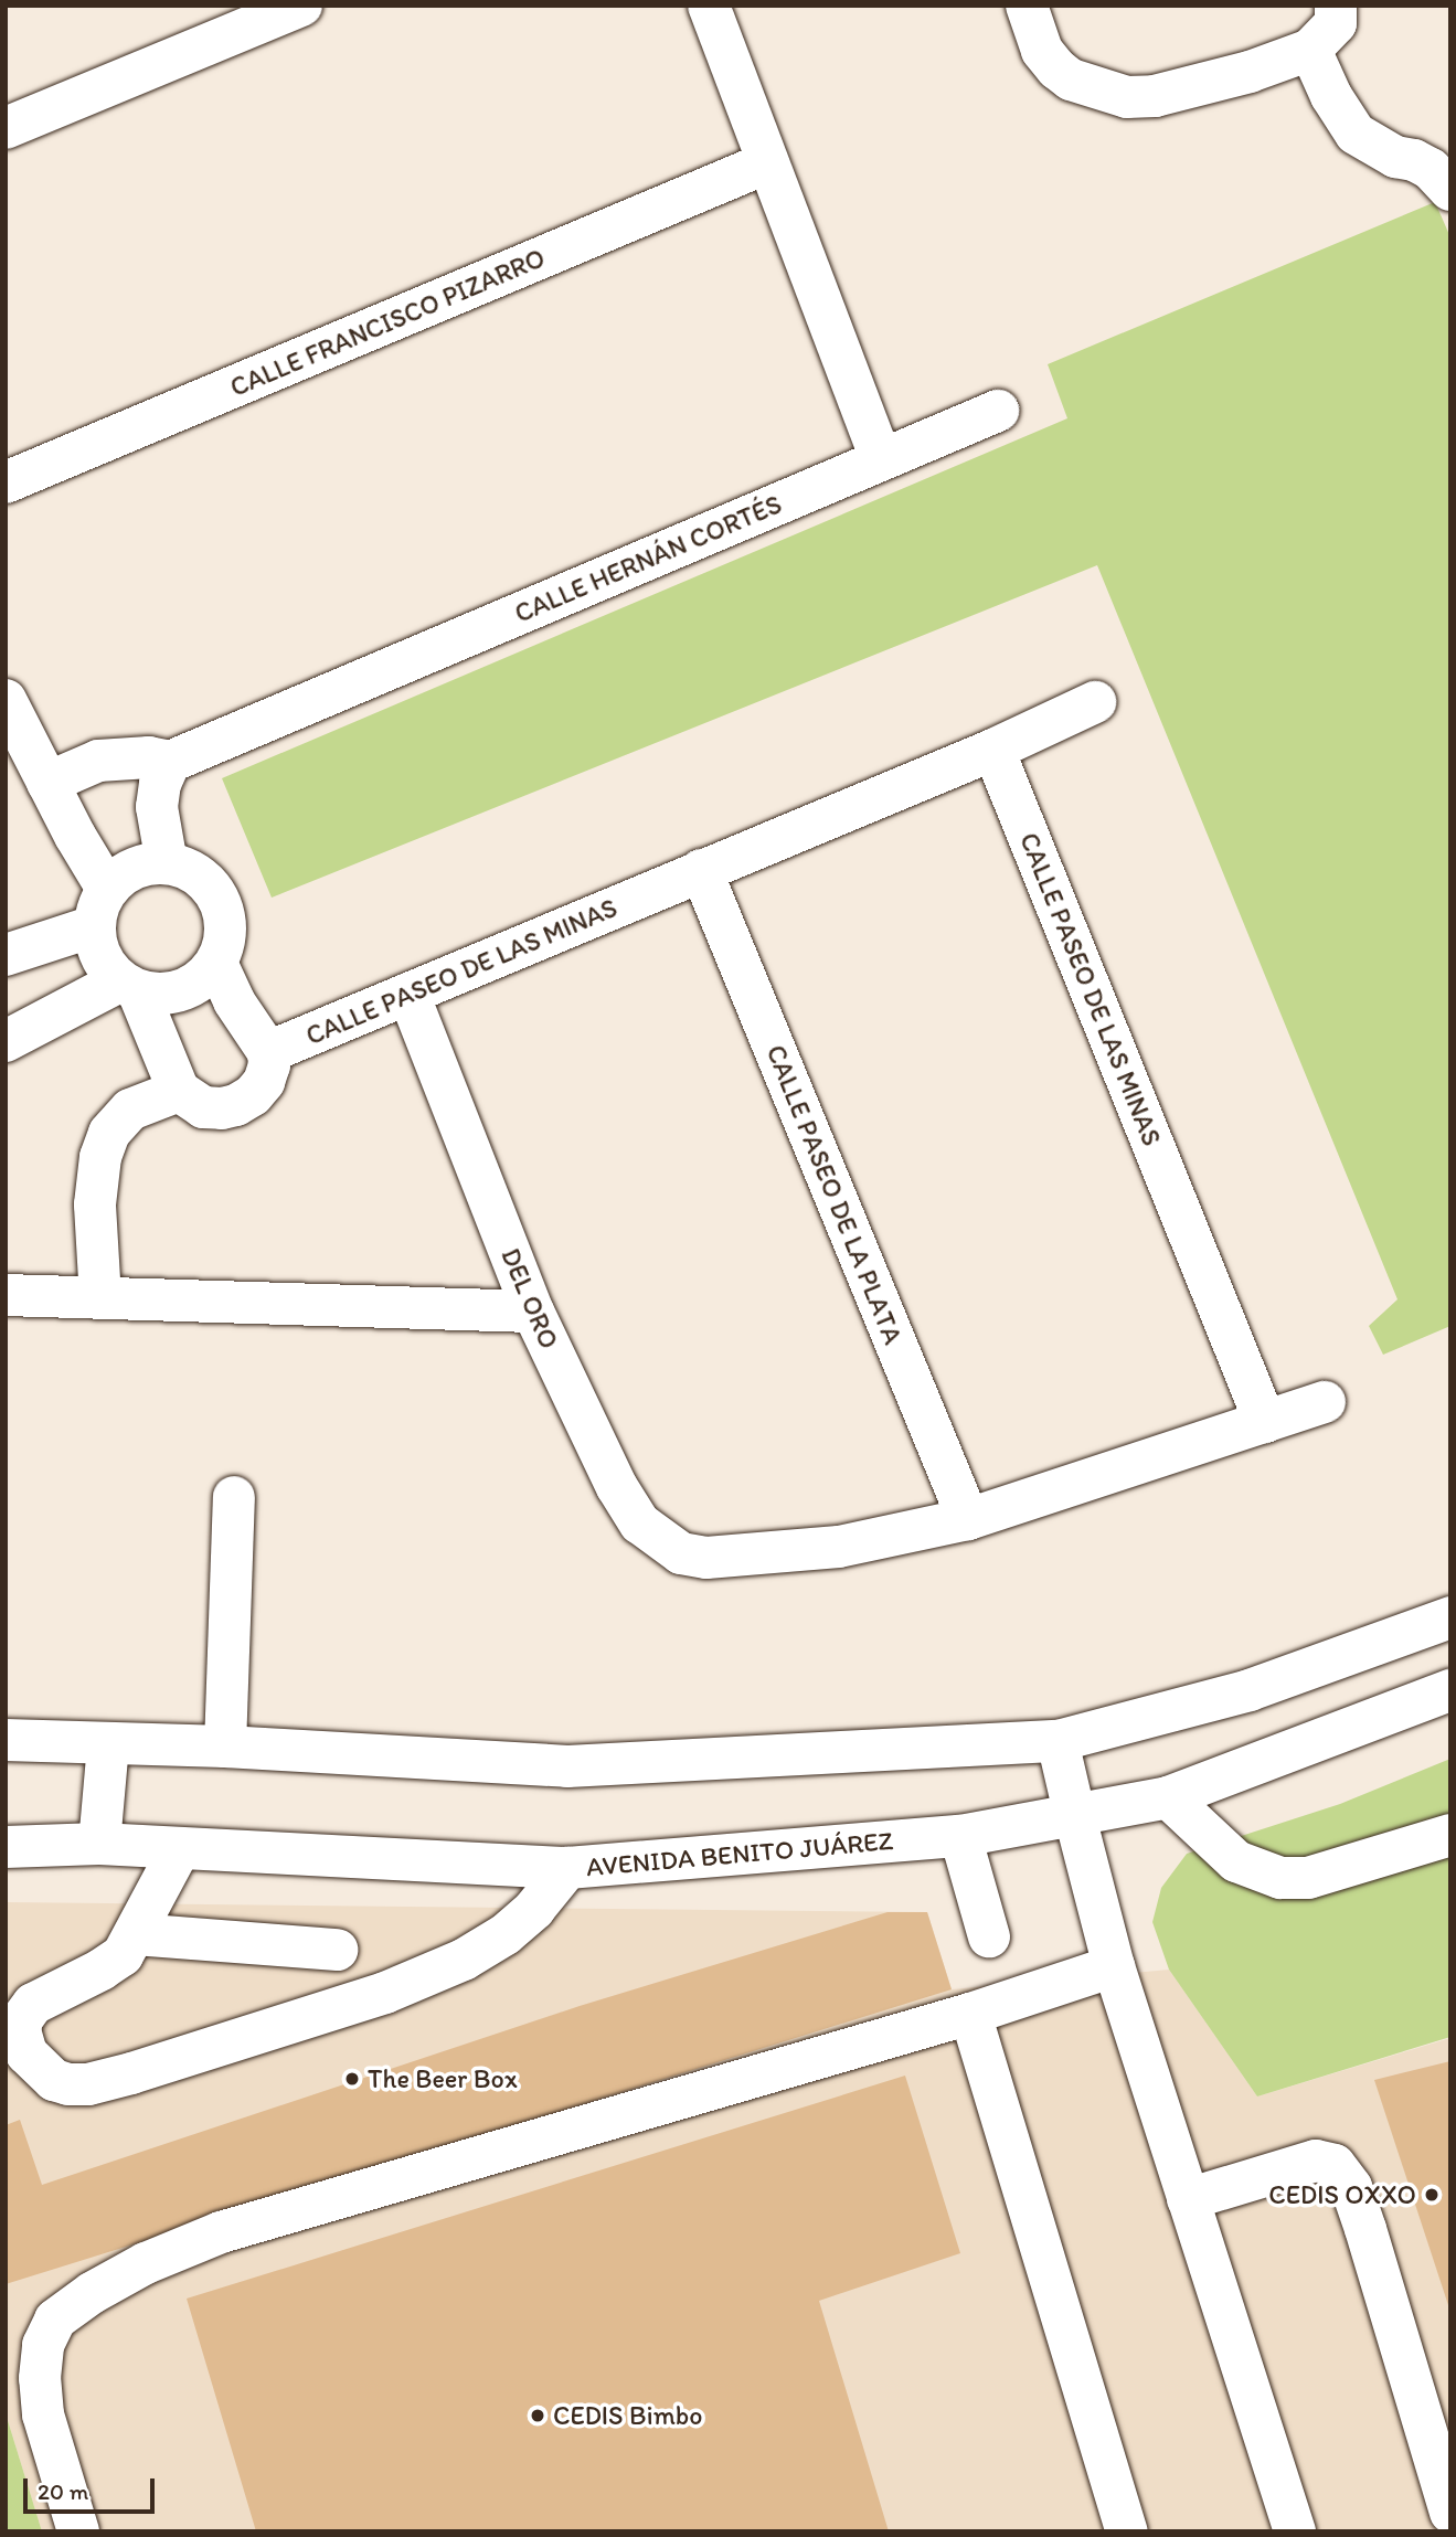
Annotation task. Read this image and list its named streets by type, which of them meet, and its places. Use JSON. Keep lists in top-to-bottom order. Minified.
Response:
{"streets":{"street":["CALLE FRANCISCO PIZARRO","CALLE HERNÁN CORTÉS","CALLE PASEO DE LAS MINAS","CALLE PASEO DE LA PLATA","DEL ORO","AVENIDA BENITO JUÁREZ"]},"crossings":[["CALLE PASEO DE LAS MINAS","CALLE PASEO DE LA PLATA"],["CALLE PASEO DE LAS MINAS","DEL ORO"],["CALLE PASEO DE LA PLATA","DEL ORO"]],"places":["The Beer Box","CEDIS OXXO","CEDIS Bimbo"],"scale_bar":"20 m"}
